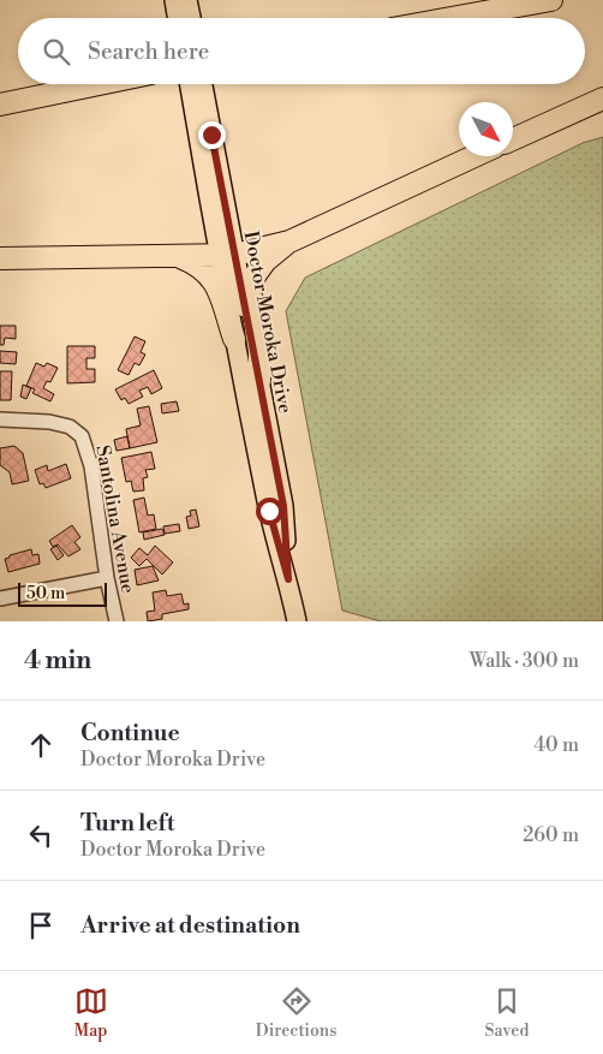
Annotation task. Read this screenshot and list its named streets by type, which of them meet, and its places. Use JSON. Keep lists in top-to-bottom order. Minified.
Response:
{"streets":{"main road":["Doctor Moroka Drive"],"street":["Santolina Avenue"]},"scale_bar":"50 m","north":"bottom right","page":{"search":"Search here","scale":"50 m","heading":["4 min","Walk · 300 m"],"list":[["Continue","Doctor Moroka Drive","40 m"],["Turn left","Doctor Moroka Drive","260 m"],"Arrive at destination"],"nav":["Map","Directions","Saved"]}}
